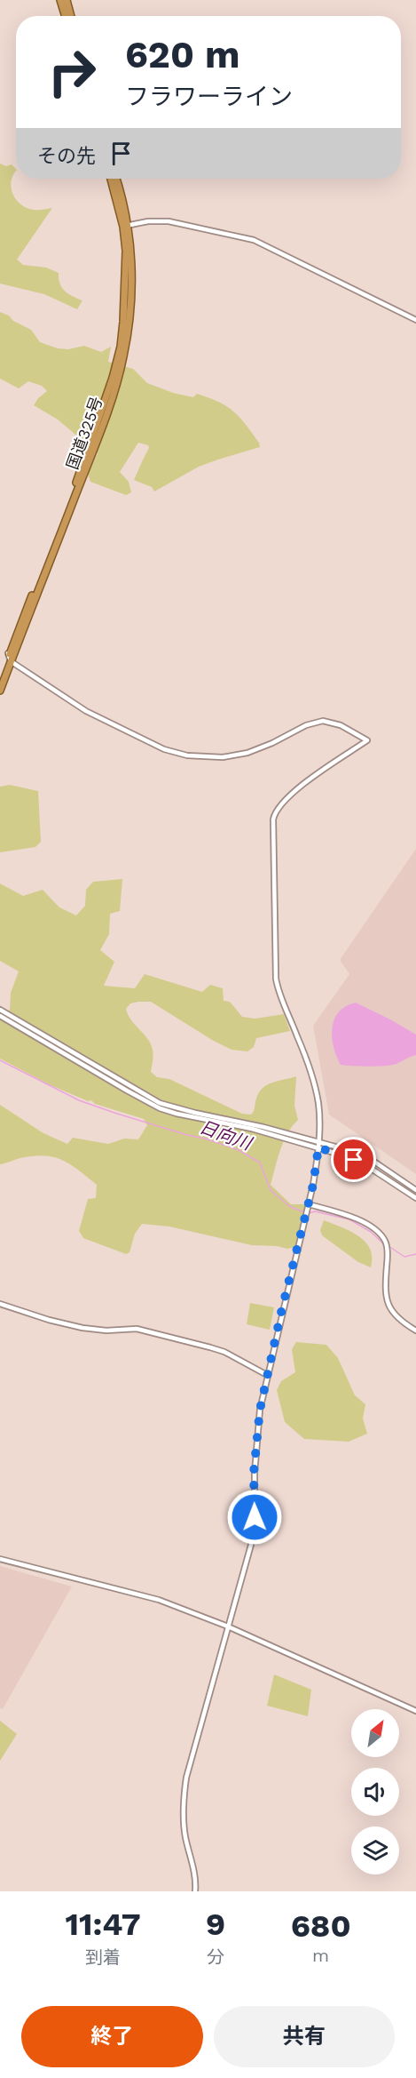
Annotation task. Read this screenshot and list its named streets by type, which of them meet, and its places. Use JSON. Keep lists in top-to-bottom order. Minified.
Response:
{"streets":{"highway":["国道325号"]},"water":["日向川"],"north":"top right","page":{"turn":["620 m","フラワーライン"],"then":"その先","eta":["11:47","到着","9","分","680","m"],"buttons":["終了","共有"]}}
